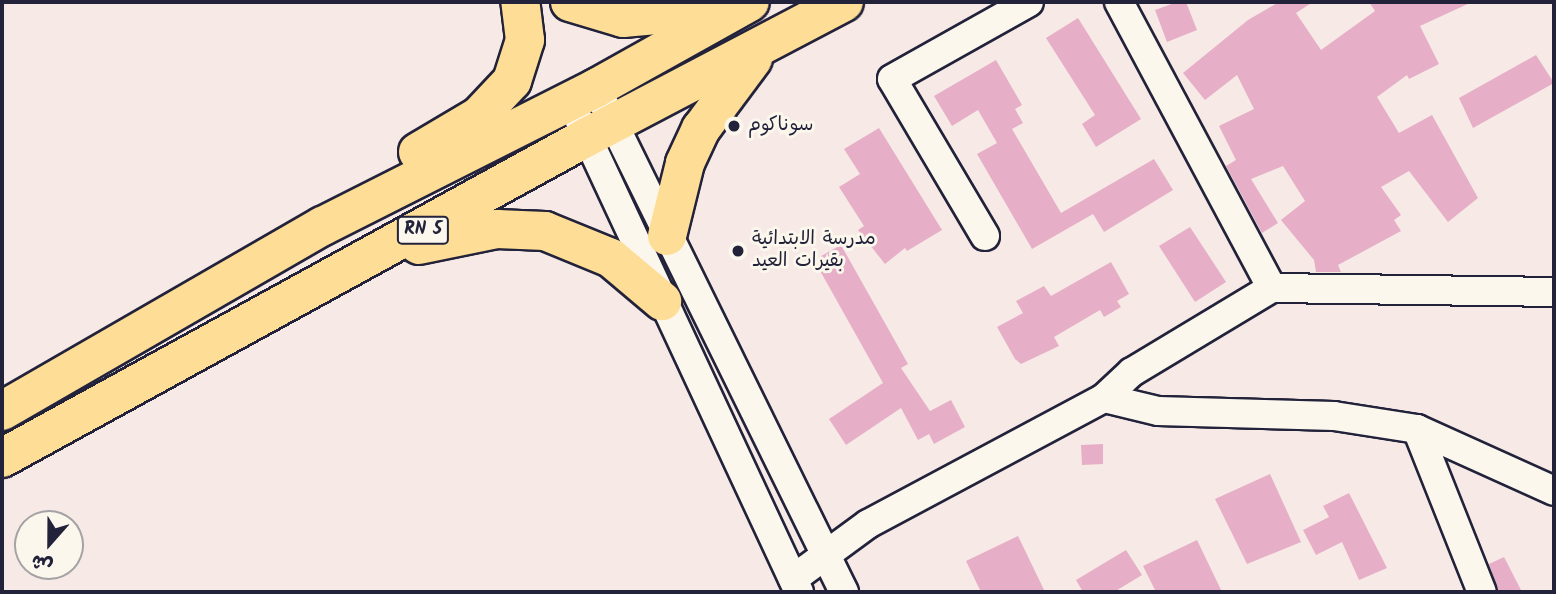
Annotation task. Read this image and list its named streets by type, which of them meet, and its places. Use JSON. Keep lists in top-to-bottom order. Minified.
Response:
{"streets":{"highway":["RN 5"]},"places":["سوناكوم","مدرسة الابتدائية بقيرات العيد"],"north":"bottom"}
